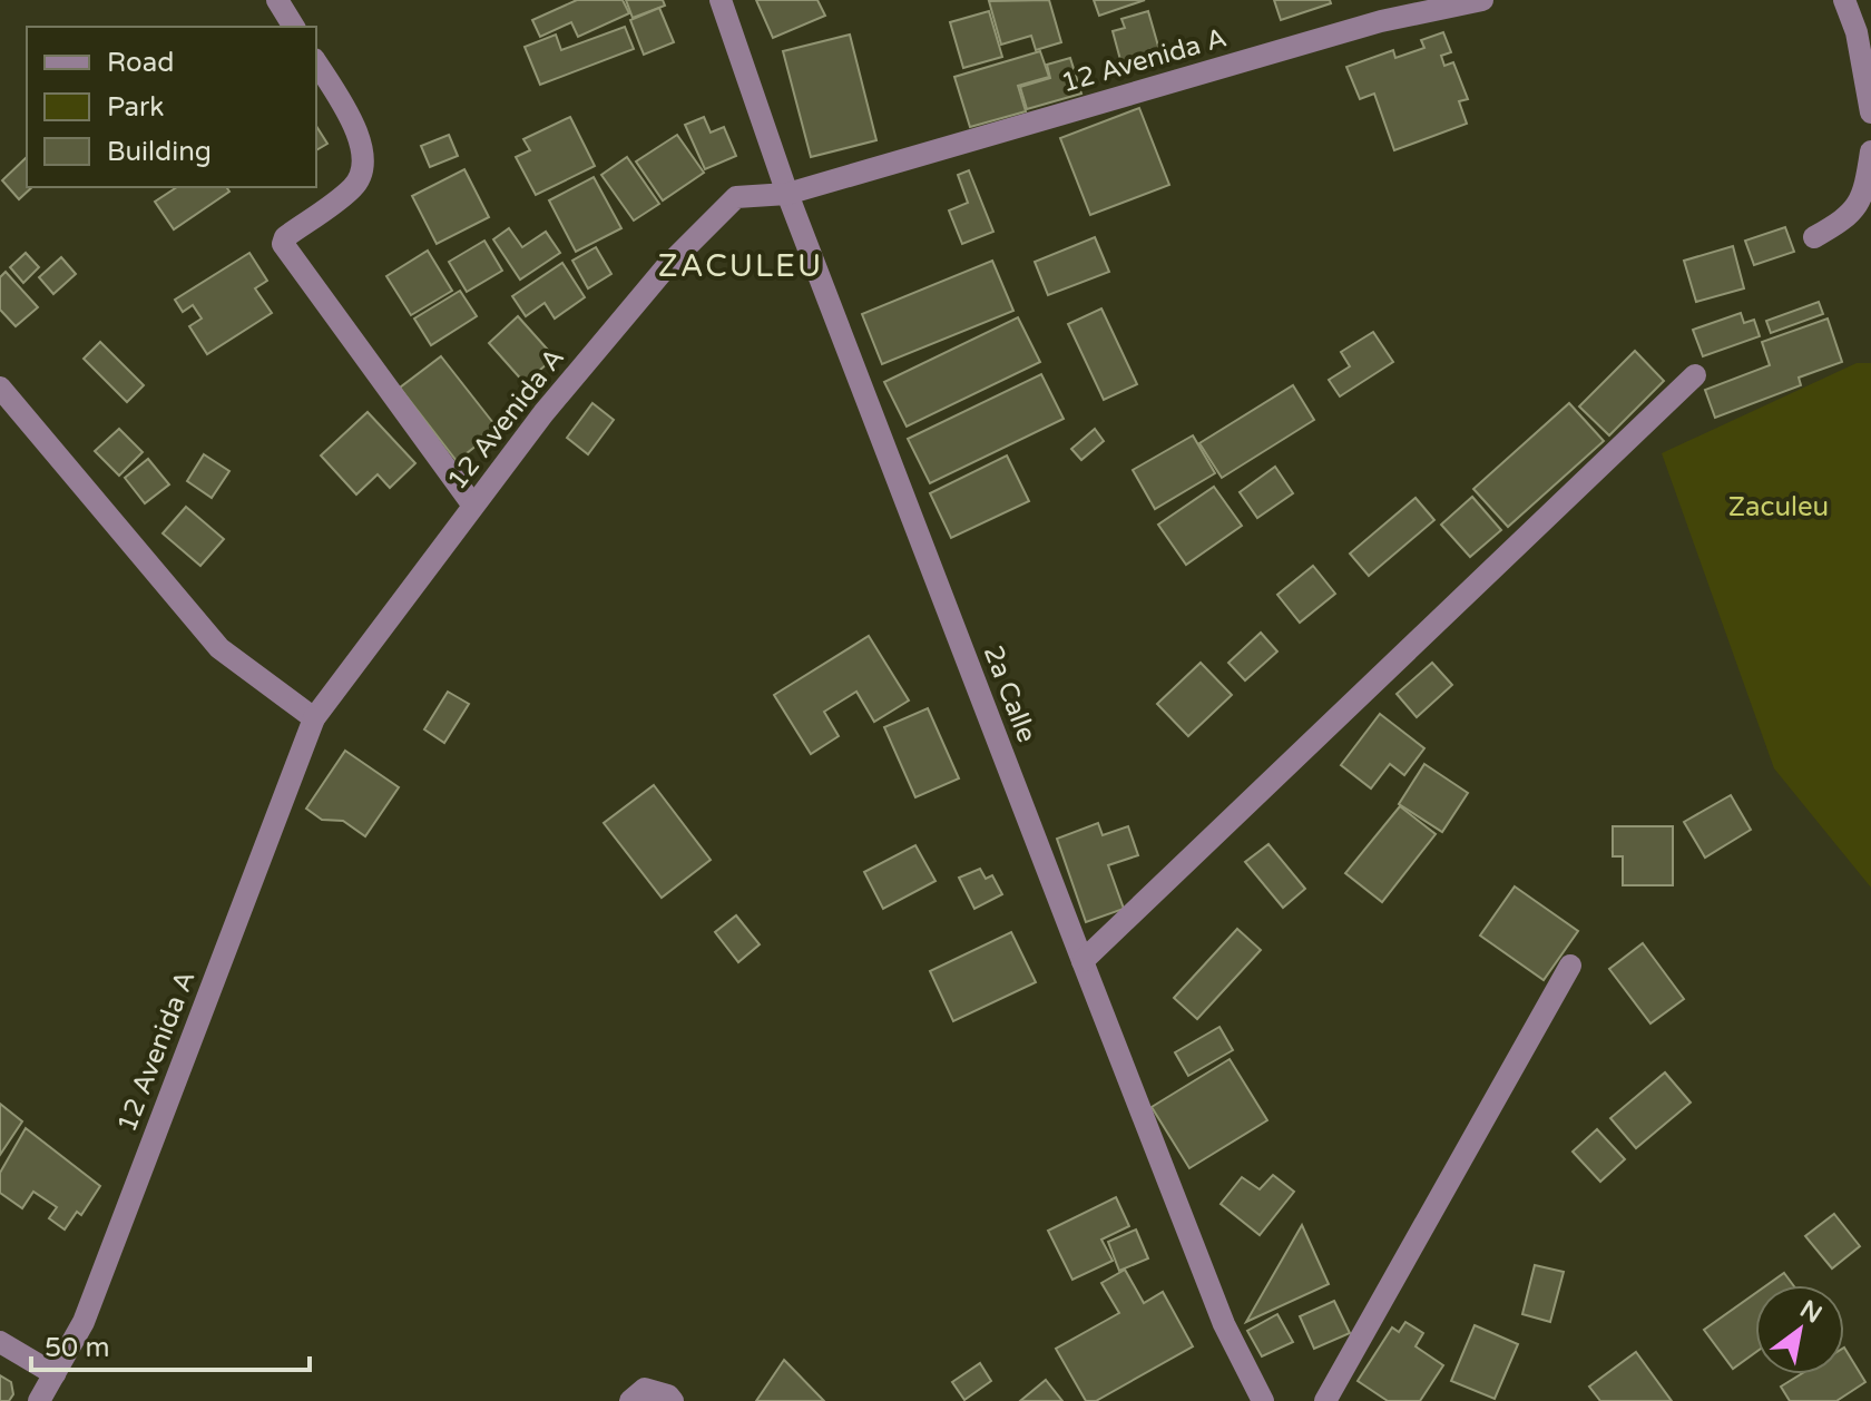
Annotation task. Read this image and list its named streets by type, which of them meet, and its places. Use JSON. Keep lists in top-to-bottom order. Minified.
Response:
{"streets":{"street":["12 Avenida A","2a Calle"]},"crossings":[["12 Avenida A","2a Calle"]],"districts":["ZACULEU"],"parks":["Zaculeu"],"legend":["Road","Park","Building"],"scale_bar":"50 m","north":"top right"}
